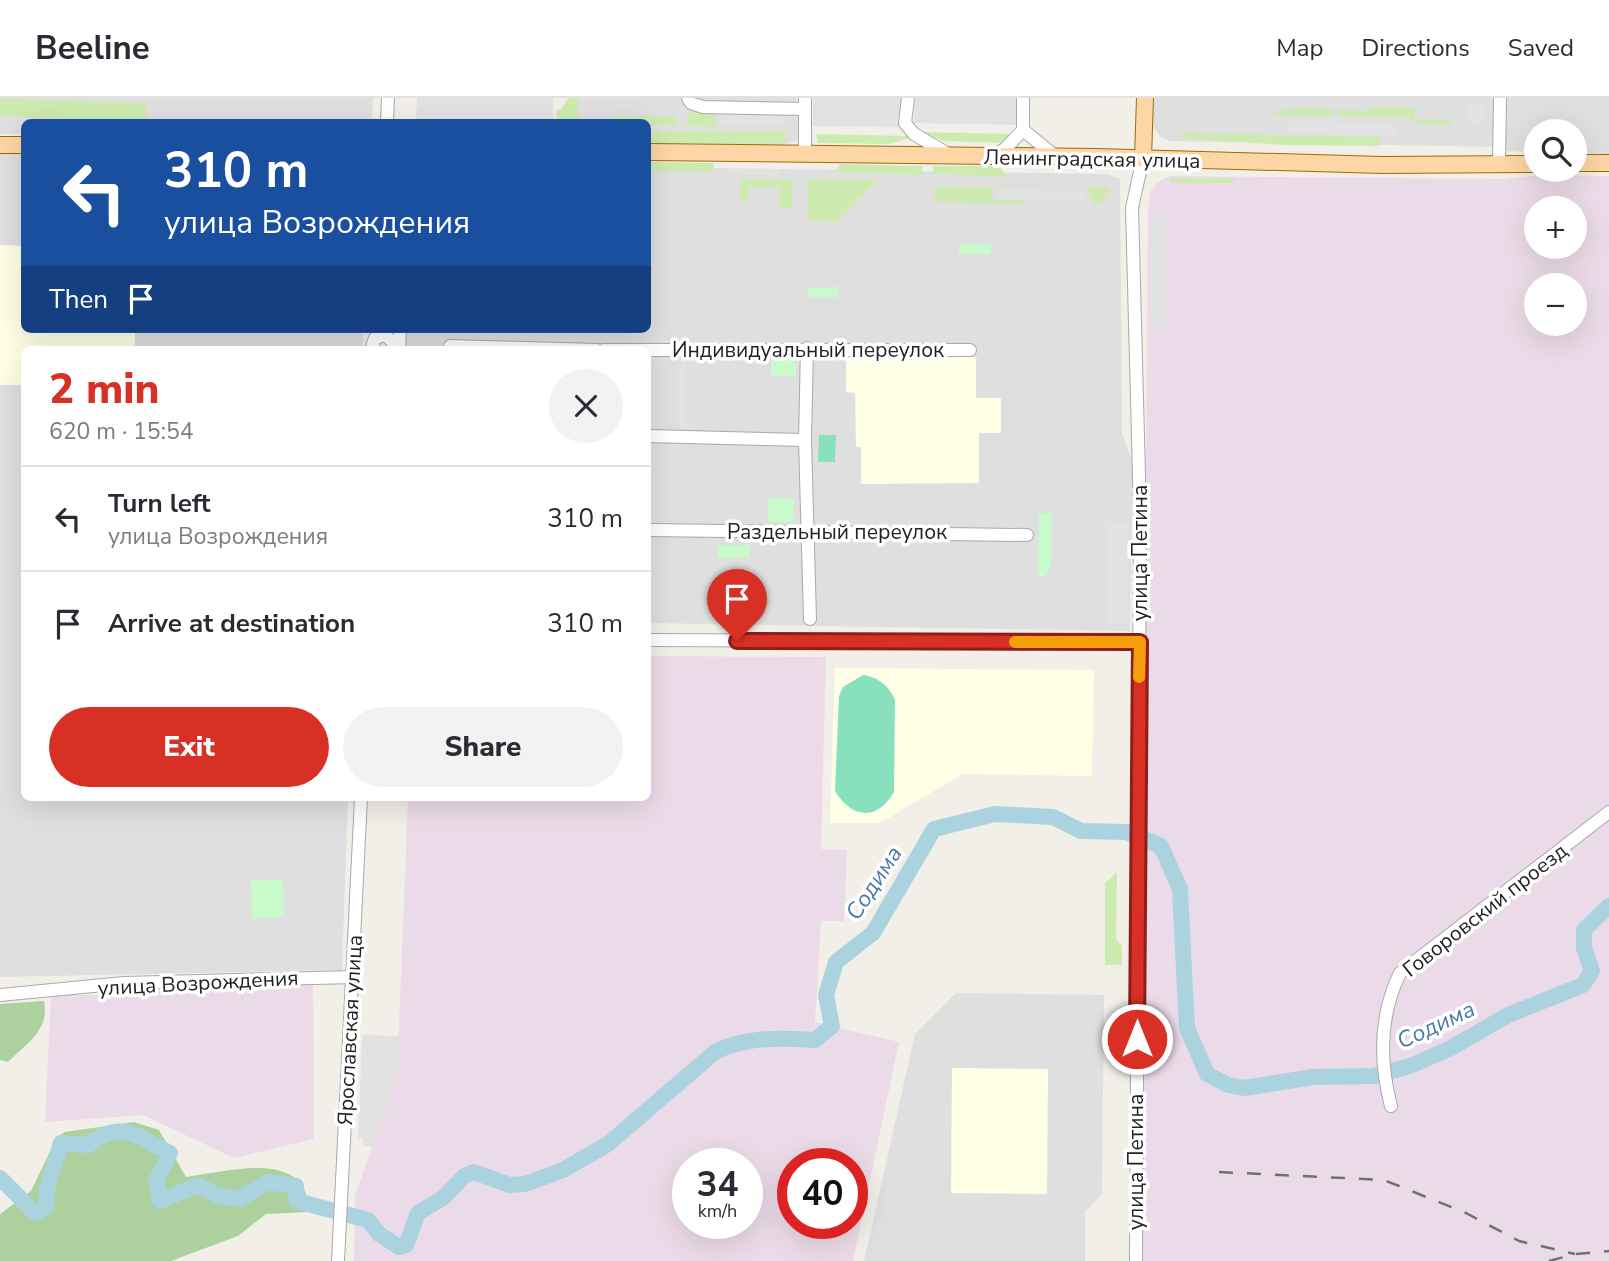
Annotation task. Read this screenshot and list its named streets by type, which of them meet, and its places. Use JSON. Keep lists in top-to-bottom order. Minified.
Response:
{"streets":{"main road":["Ленинградская улица","улица Петина"],"street":["Индивидуальный переулок","Раздельный переулок","Говоровский проезд","улица Возрождения","Ярославская улица"]},"crossings":[["Ленинградская улица","улица Петина"],["улица Возрождения","Ярославская улица"]],"water":["Содима"],"page":{"header":"Beeline","nav":["Map","Directions","Saved"],"map_buttons":["+","−"],"turn":["310 m","улица Возрождения"],"then":"Then","heading":["2 min","620 m · 15:54"],"list":[{"name":"Turn left","note":"улица Возрождения","value":"310 m"},{"name":"Arrive at destination","value":"310 m"}],"buttons":["Exit","Share"],"speed":"34 km/h","limit":"40"}}
